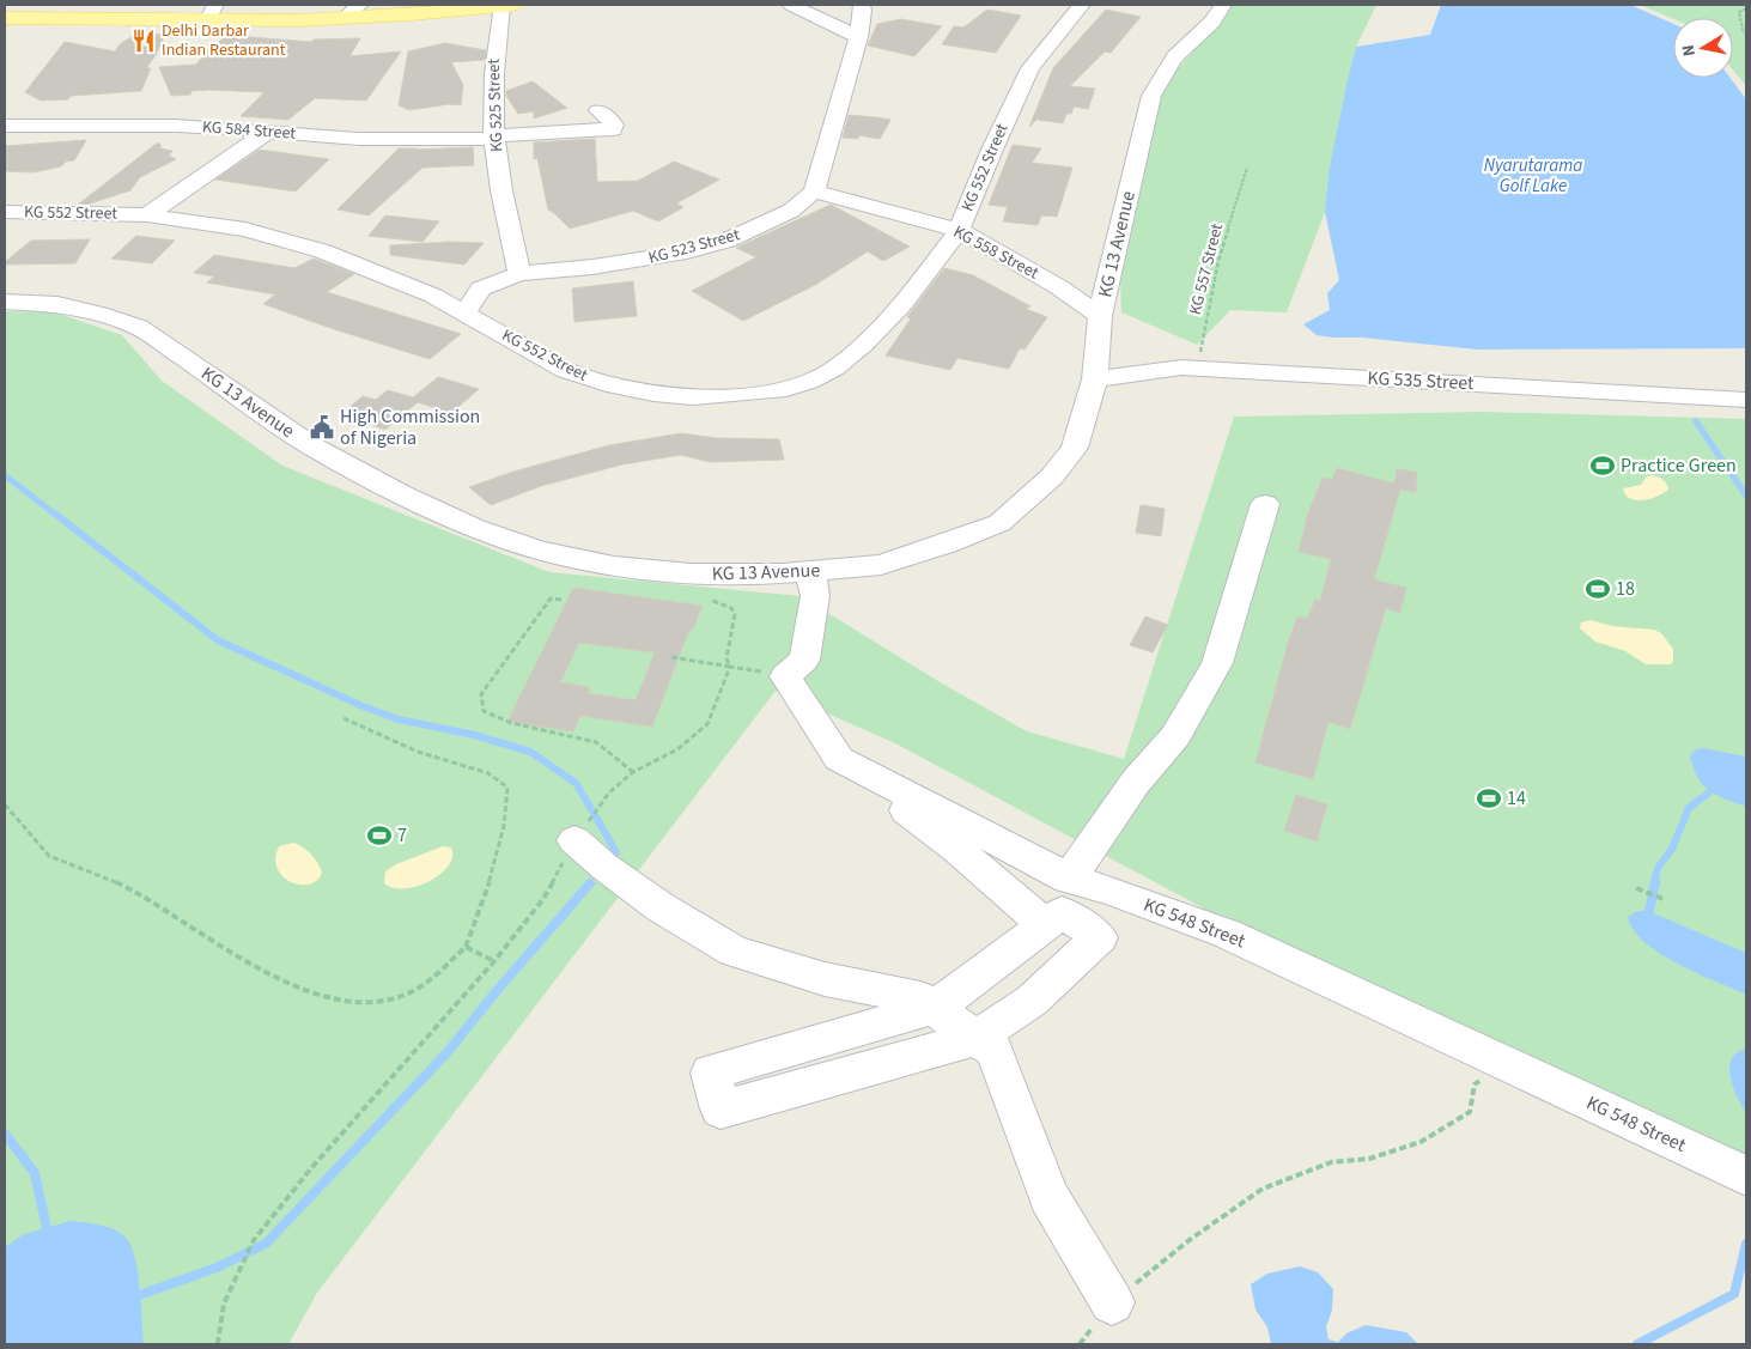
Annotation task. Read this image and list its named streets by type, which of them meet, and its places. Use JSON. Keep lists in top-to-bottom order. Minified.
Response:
{"streets":{"street":["KG 525 Street","KG 584 Street","KG 552 Street","KG 13 Avenue","KG 523 Street","KG 558 Street","KG 535 Street","KG 548 Street"],"path":["KG 557 Street"]},"crossings":[["KG 525 Street","KG 584 Street"],["KG 525 Street","KG 523 Street"],["KG 552 Street","KG 523 Street"],["KG 552 Street","KG 558 Street"],["KG 13 Avenue","KG 558 Street"],["KG 13 Avenue","KG 535 Street"],["KG 523 Street","KG 558 Street"],["KG 557 Street","KG 535 Street"]],"water":["Nyarutarama Golf Lake"],"places":{"restaurant":["Delhi Darbar Indian Restaurant"],"public building":["High Commission of Nigeria"],"sports":["Practice Green","18","14","7"]},"north":"left"}
